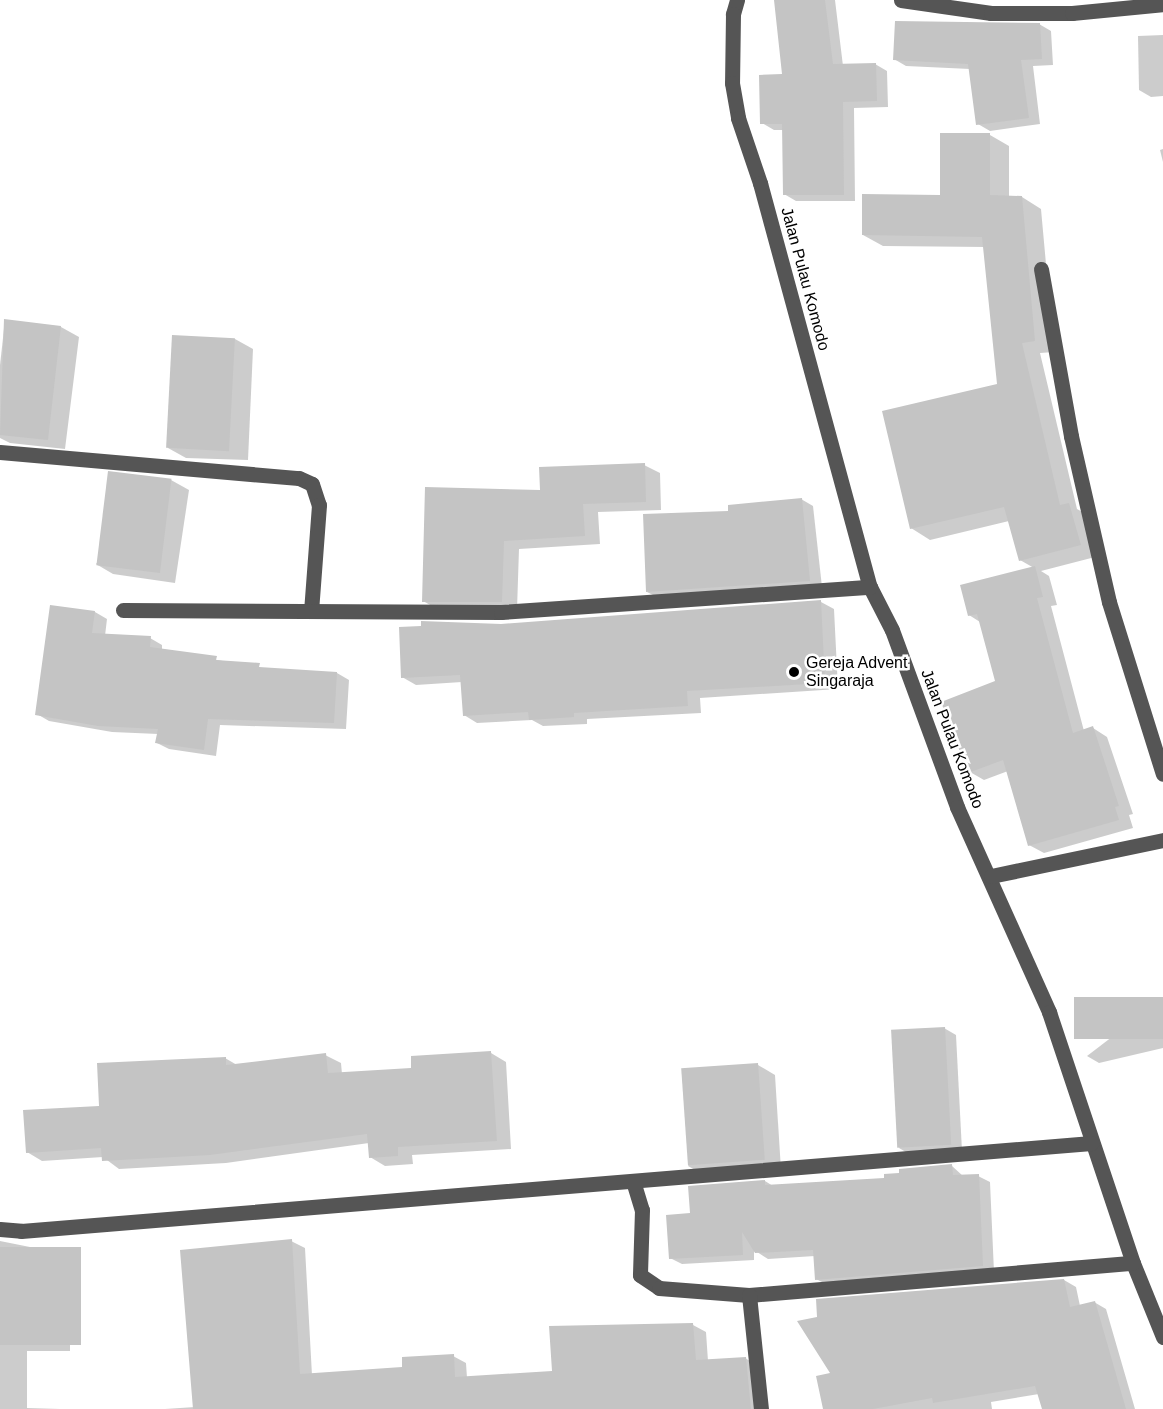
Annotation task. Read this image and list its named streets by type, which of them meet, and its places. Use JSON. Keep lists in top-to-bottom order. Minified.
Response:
{"streets":{"street":["Jalan Pulau Komodo"]},"places":["Gereja Advent Singaraja"]}
